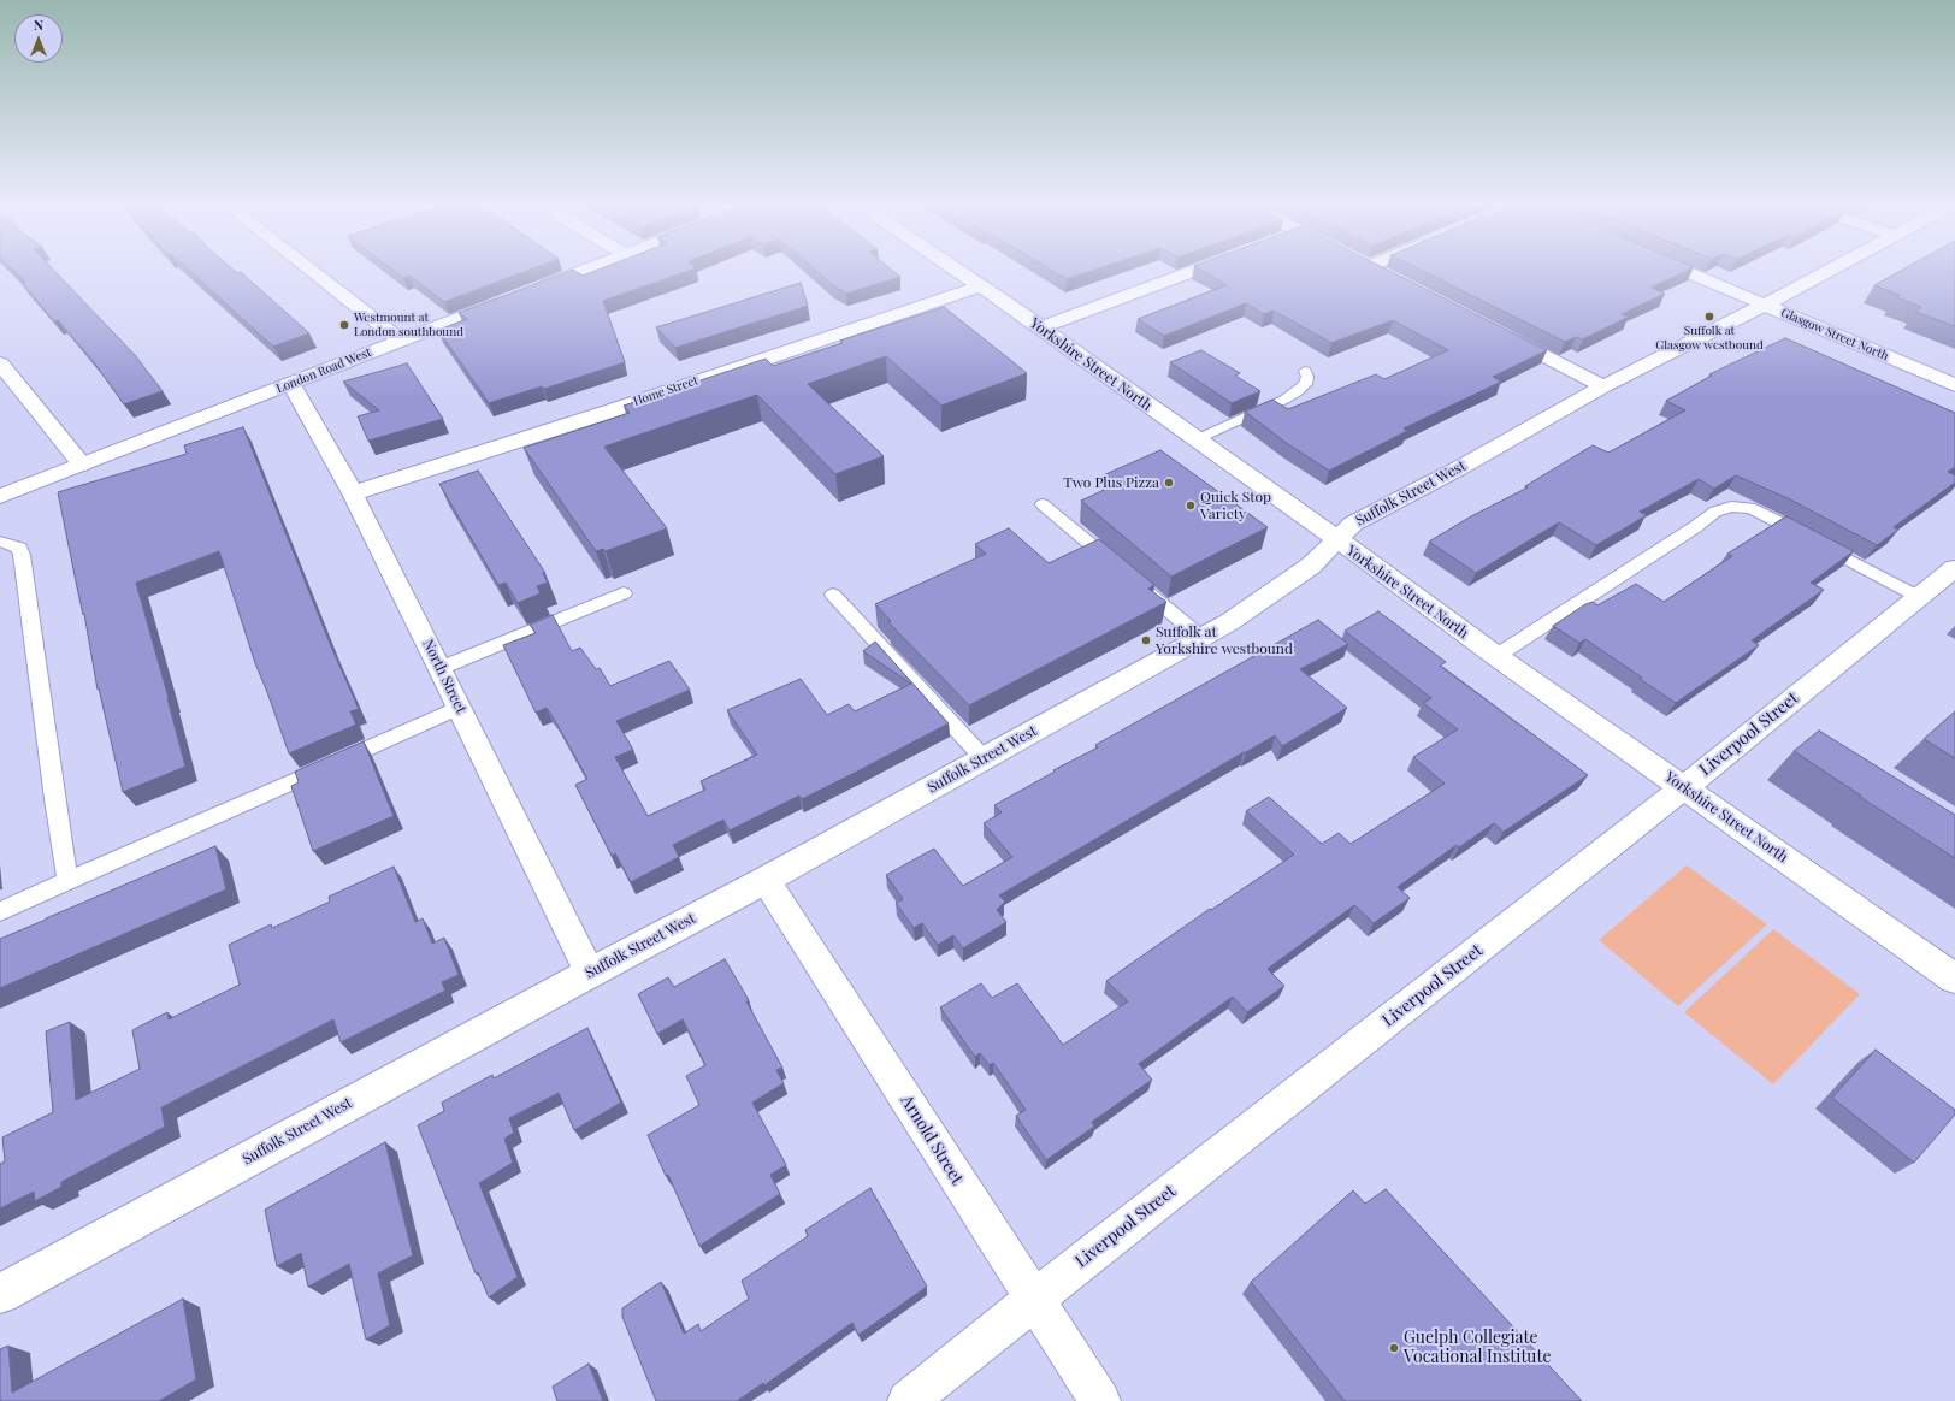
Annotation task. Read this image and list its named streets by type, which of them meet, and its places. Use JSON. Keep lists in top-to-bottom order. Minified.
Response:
{"streets":{"street":["Glasgow Street North","Yorkshire Street North","London Road West","Home Street","Suffolk Street West","North Street","Liverpool Street","Arnold Street"]},"crossings":[["Glasgow Street North","Suffolk Street West"],["Yorkshire Street North","Home Street"],["Yorkshire Street North","Suffolk Street West"],["Yorkshire Street North","Liverpool Street"],["London Road West","North Street"],["Home Street","North Street"],["Suffolk Street West","North Street"],["Suffolk Street West","Arnold Street"],["Liverpool Street","Arnold Street"]],"places":["Suffolk at Glasgow westbound","Westmount at London southbound","Two Plus Pizza","Quick Stop Variety","Suffolk at Yorkshire westbound","Guelph Collegiate Vocational Institute"],"north":"top"}
